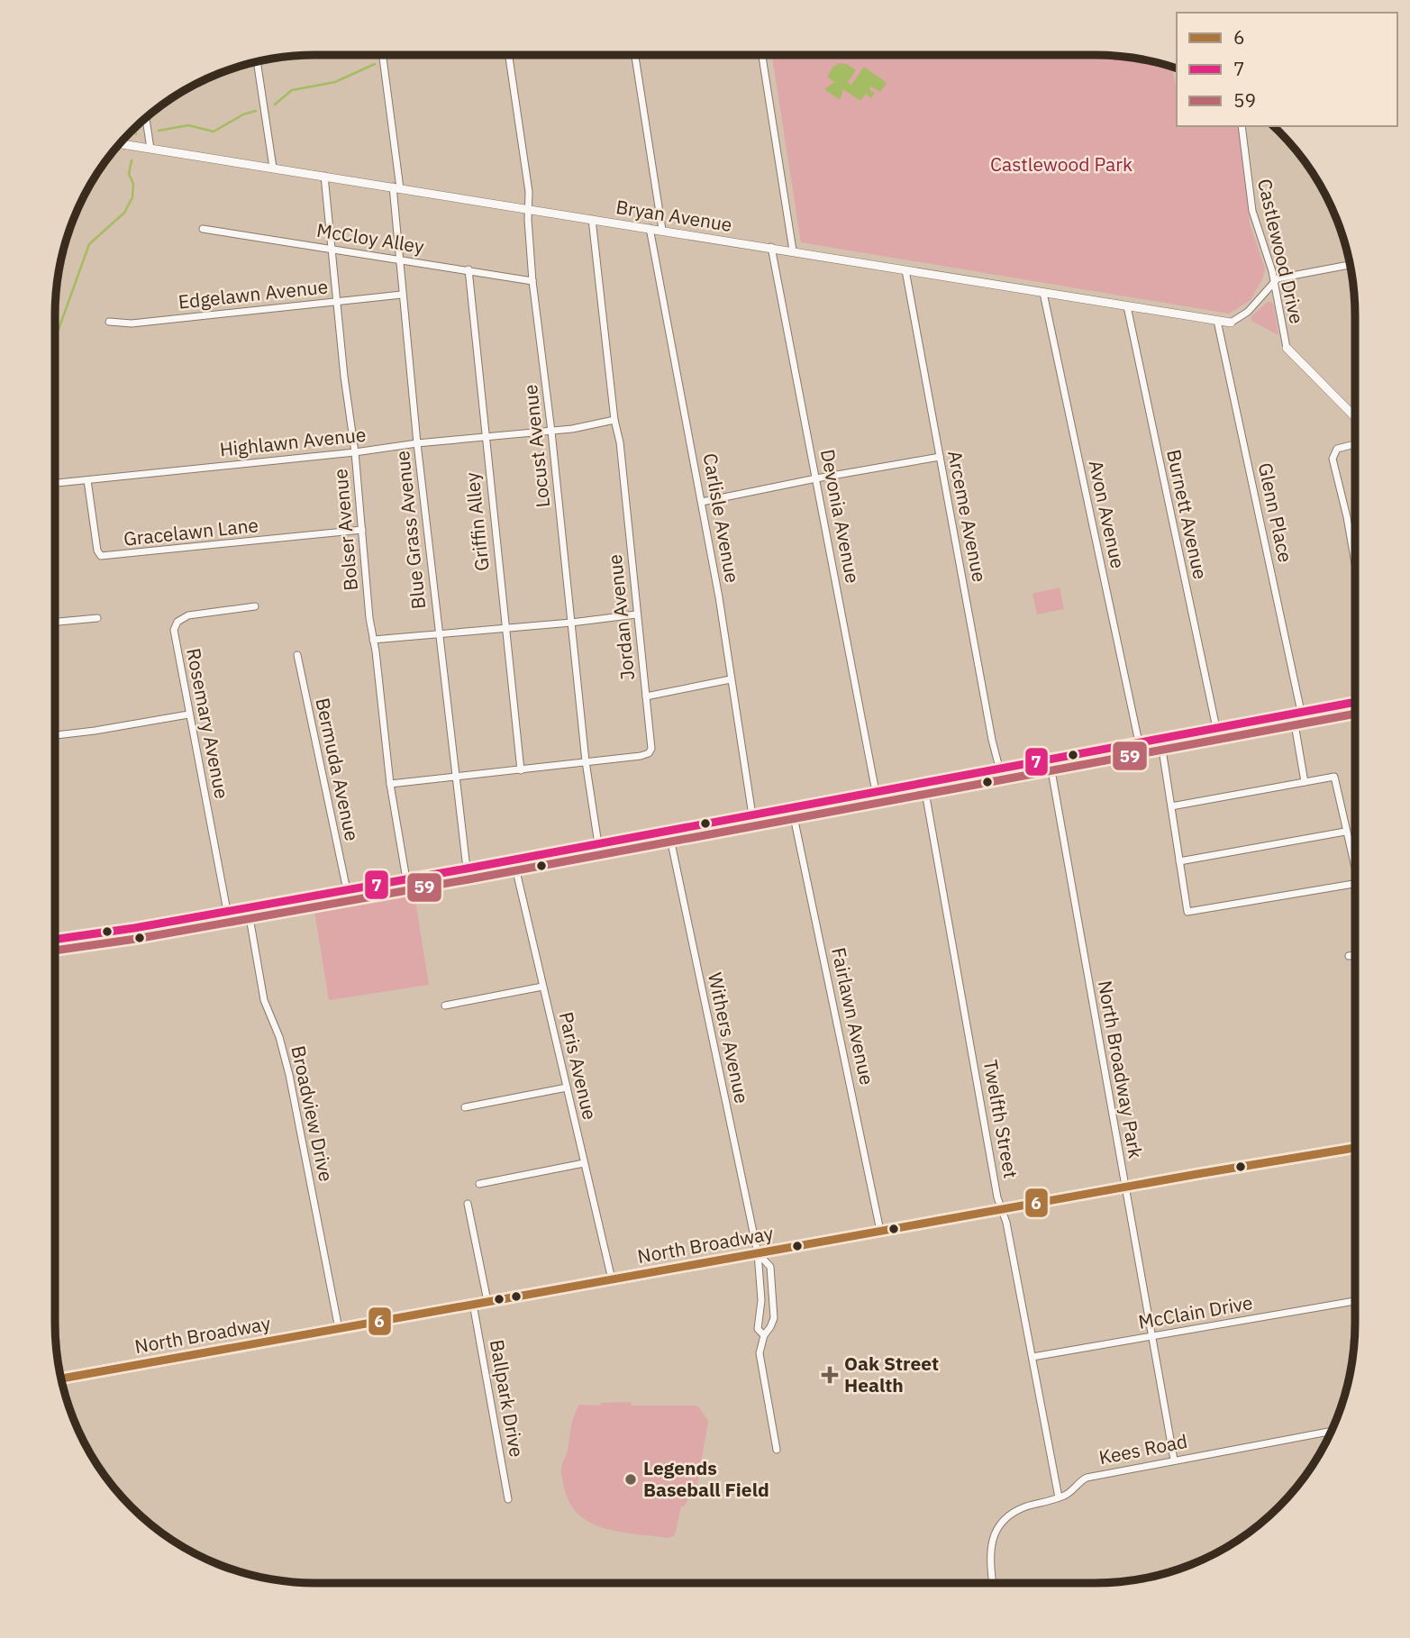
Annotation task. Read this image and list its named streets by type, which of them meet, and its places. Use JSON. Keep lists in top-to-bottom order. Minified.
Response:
{"streets":{"main road":["North Broadway"],"street":["Bryan Avenue","McCloy Alley","Castlewood Drive","Edgelawn Avenue","Highlawn Avenue","Locust Avenue","Glenn Place","Avon Avenue","Burnett Avenue","Devonia Avenue","Arceme Avenue","Carlisle Avenue","Griffin Alley","Bolser Avenue","Blue Grass Avenue","Gracelawn Lane","Jordan Avenue","Rosemary Avenue","Bermuda Avenue","Fairlawn Avenue","Withers Avenue","Paris Avenue","North Broadway Park","Broadview Drive","Twelfth Street","McClain Drive","Ballpark Drive","Kees Road"]},"crossings":[["Bryan Avenue","Locust Avenue"],["Bryan Avenue","Glenn Place"],["Bryan Avenue","Avon Avenue"],["Bryan Avenue","Burnett Avenue"],["Bryan Avenue","Devonia Avenue"],["Bryan Avenue","Arceme Avenue"],["Bryan Avenue","Carlisle Avenue"],["Bryan Avenue","Bolser Avenue"],["Bryan Avenue","Blue Grass Avenue"],["Bryan Avenue","Jordan Avenue"],["McCloy Alley","Locust Avenue"],["McCloy Alley","Griffin Alley"],["McCloy Alley","Bolser Avenue"],["McCloy Alley","Blue Grass Avenue"],["Edgelawn Avenue","Bolser Avenue"],["Edgelawn Avenue","Blue Grass Avenue"],["Highlawn Avenue","Locust Avenue"],["Highlawn Avenue","Griffin Alley"],["Highlawn Avenue","Bolser Avenue"],["Highlawn Avenue","Blue Grass Avenue"],["Highlawn Avenue","Gracelawn Lane"],["Highlawn Avenue","Jordan Avenue"],["Locust Avenue","Jordan Avenue"],["Griffin Alley","Jordan Avenue"],["Bolser Avenue","Gracelawn Lane"],["Bolser Avenue","Jordan Avenue"],["Blue Grass Avenue","Jordan Avenue"],["Fairlawn Avenue","North Broadway"],["Withers Avenue","North Broadway"],["Paris Avenue","North Broadway"],["North Broadway Park","North Broadway"],["North Broadway Park","McClain Drive"],["North Broadway Park","Kees Road"],["Broadview Drive","North Broadway"],["Twelfth Street","North Broadway"],["Twelfth Street","McClain Drive"],["Twelfth Street","Kees Road"],["North Broadway","Ballpark Drive"]],"parks":["Castlewood Park"],"places":{"health":["Oak Street Health"],"other":["Legends Baseball Field"]},"lines":["transit line 7","transit line 59","transit line 6"],"legend":["6","7","59"]}
